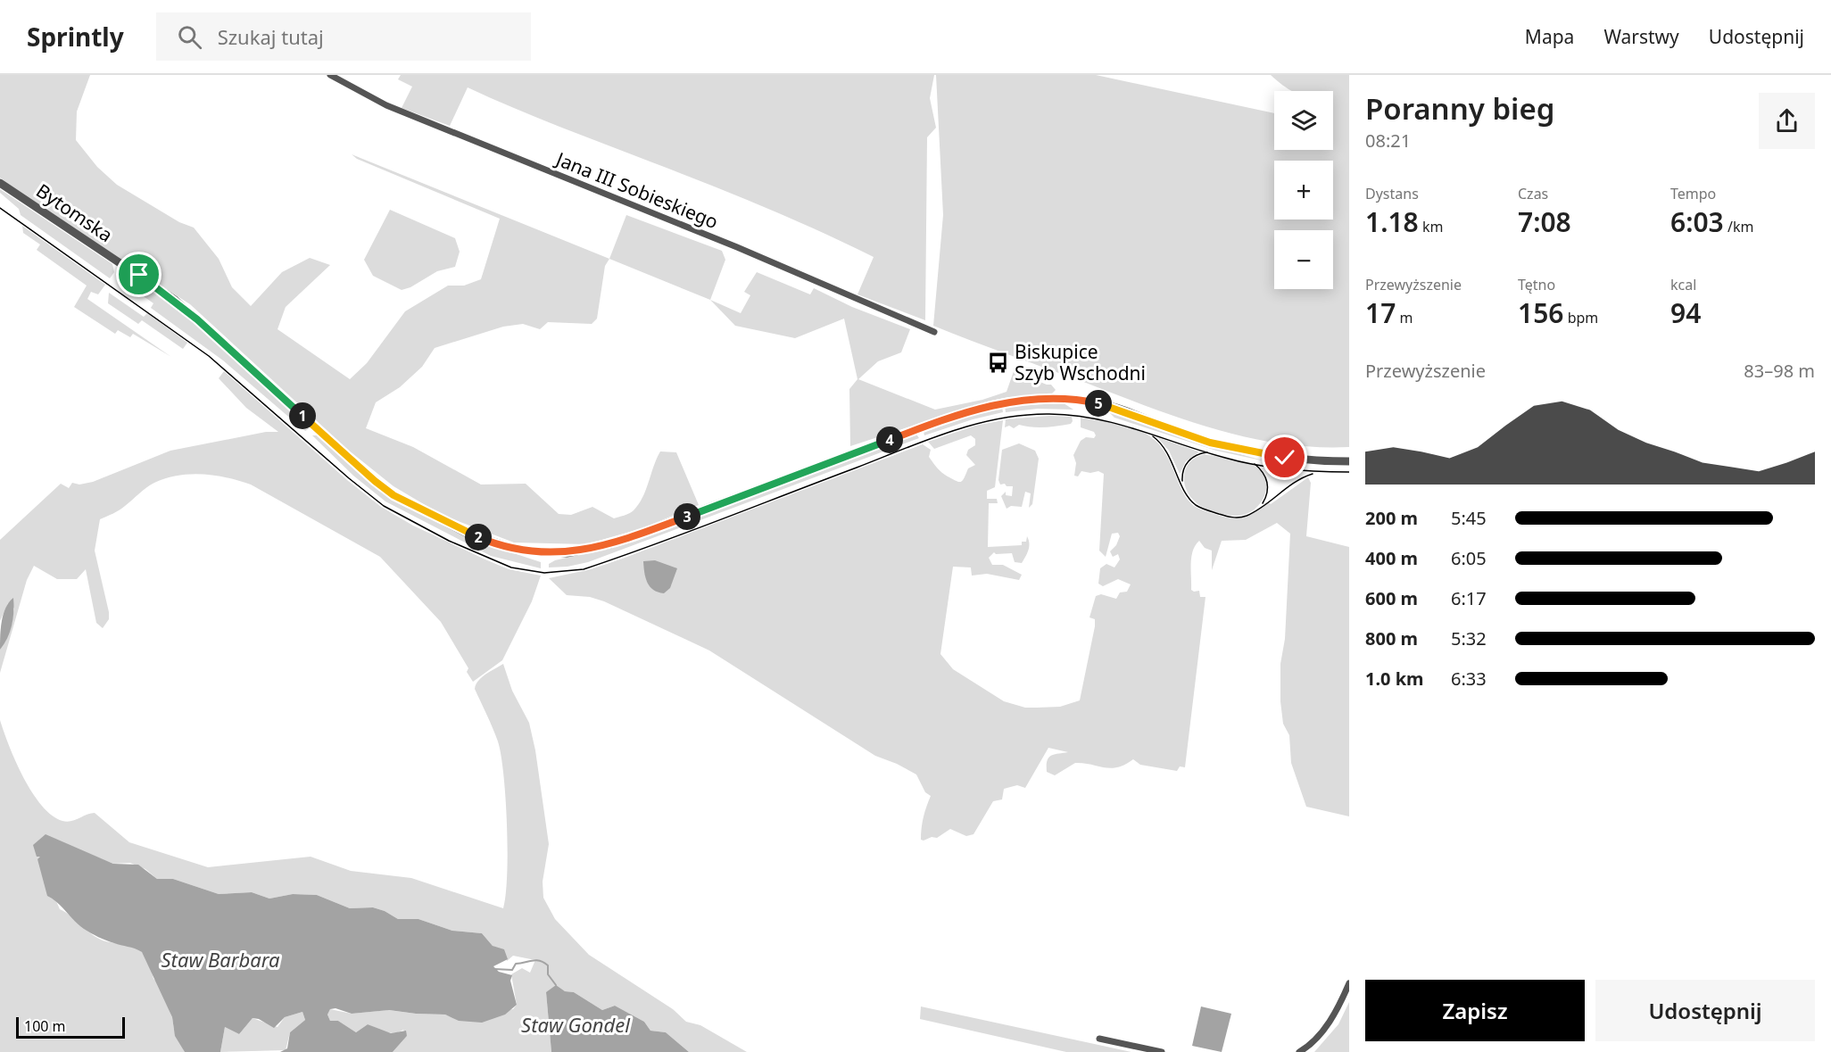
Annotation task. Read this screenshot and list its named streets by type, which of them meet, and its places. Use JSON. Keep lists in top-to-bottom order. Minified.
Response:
{"streets":{"street":["Jana III Sobieskiego","Bytomska"]},"water":["Staw Barbara","Staw Gondel"],"places":{"bus stop":["Biskupice Szyb Wschodni"]},"scale_bar":"100 m","page":{"header":"Sprintly","search":"Szukaj tutaj","nav":["Mapa","Warstwy","Udostępnij"],"heading":["Poranny bieg","08:21"],"map_buttons":["+","−"],"stats":[["Dystans","1.18 km"],["Czas","7:08"],["Tempo","6:03 /km"],["Przewyższenie","17 m"],["Tętno","156 bpm"],["kcal","94"]],"chart":["Przewyższenie","83–98 m"],"pins":["5","1","4","3","2"],"list":[{"name":"200 m","note":"5:45"},{"name":"400 m","note":"6:05"},{"name":"600 m","note":"6:17"},{"name":"800 m","note":"5:32"},{"name":"1.0 km","note":"6:33"}],"buttons":["Zapisz","Udostępnij"],"scale":"100 m"}}
